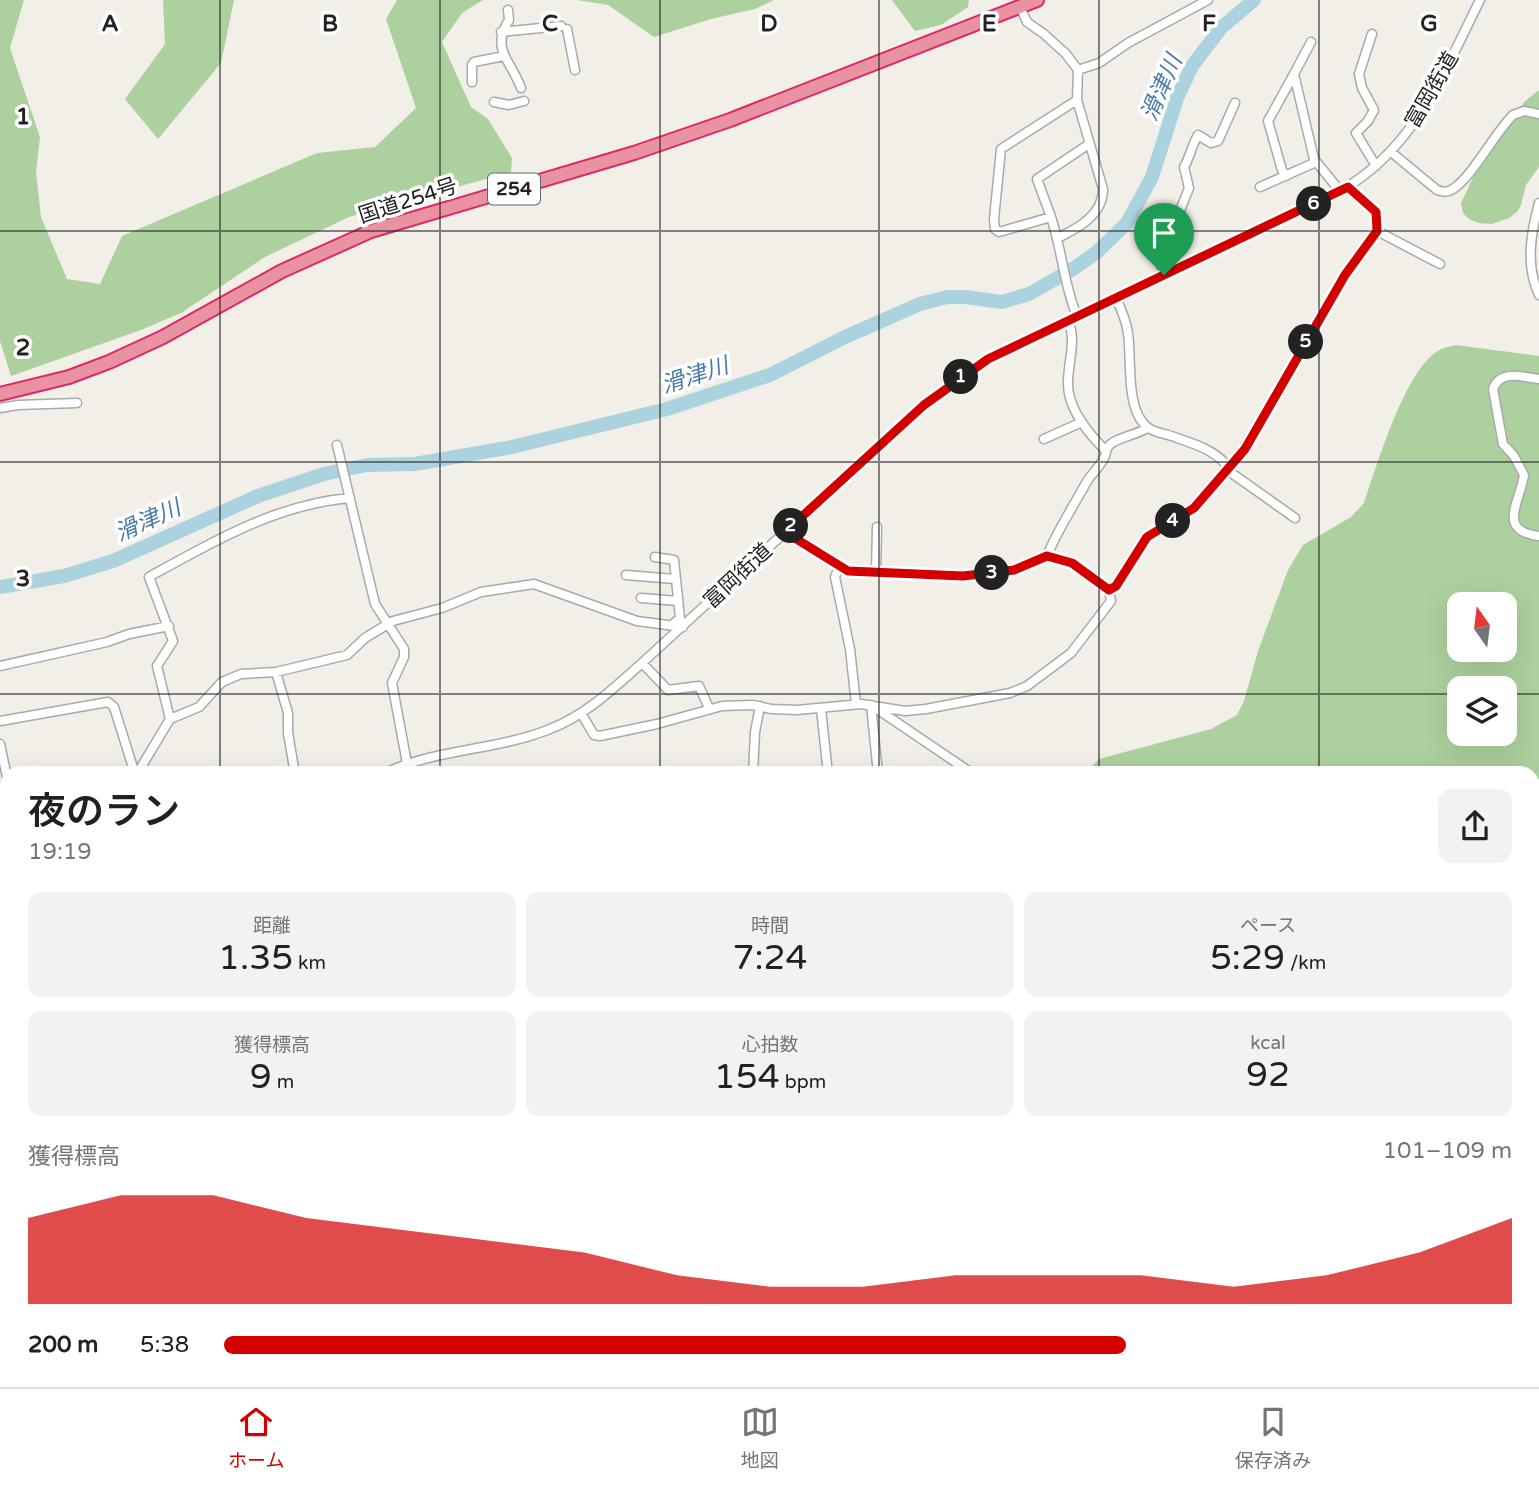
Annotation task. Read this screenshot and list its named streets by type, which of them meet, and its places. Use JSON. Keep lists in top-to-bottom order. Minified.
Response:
{"streets":{"highway":["254","国道254号"],"street":["富岡街道"]},"water":["滑津川"],"north":"top","page":{"pins":["6","5","1","4","2","3"],"heading":["夜のラン","19:19"],"stats":[["距離","1.35 km"],["時間","7:24"],["ペース","5:29 /km"],["獲得標高","9 m"],["心拍数","154 bpm"],["kcal","92"]],"chart":["獲得標高","101–109 m"],"list":[{"name":"200 m","note":"5:38"}],"tabs":["ホーム","地図","保存済み"]},"grid":{"columns":["A","B","C","D","E","F","G"],"rows":["1","2","3"]}}
